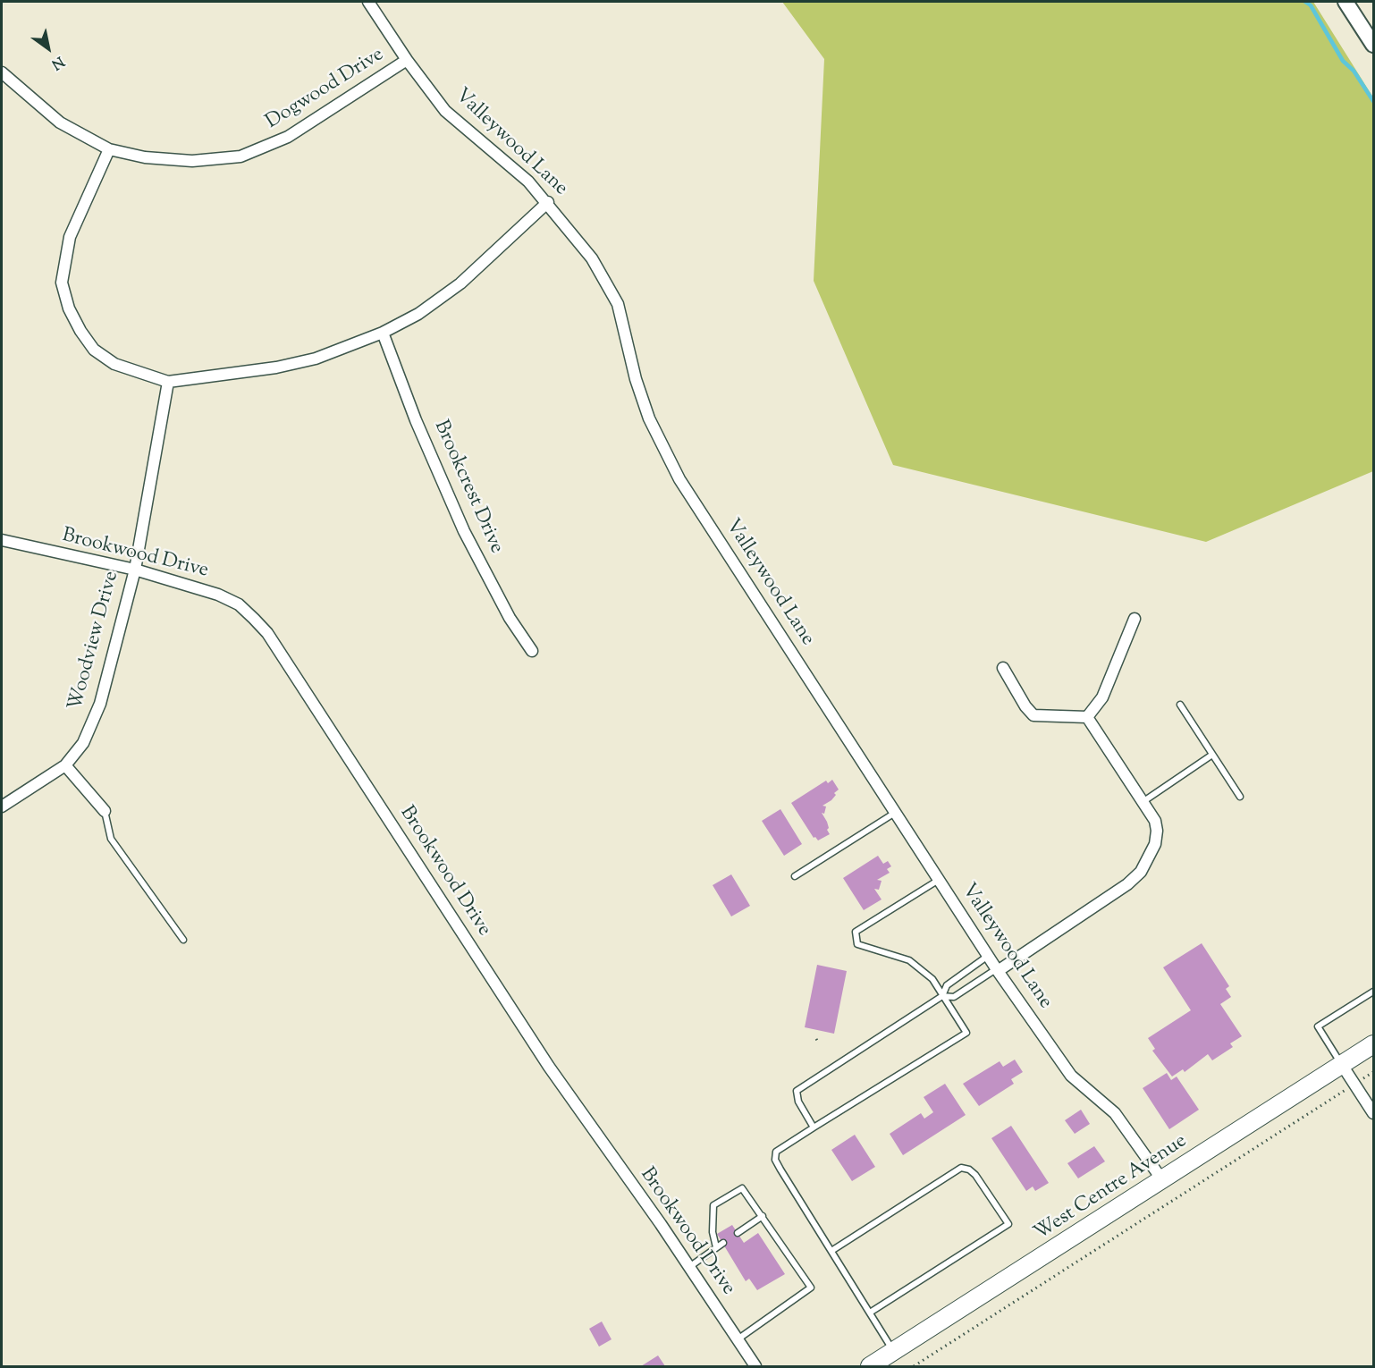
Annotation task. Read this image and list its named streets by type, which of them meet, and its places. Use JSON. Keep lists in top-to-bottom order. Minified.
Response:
{"streets":{"main road":["West Centre Avenue"],"street":["Dogwood Drive","Valleywood Lane","Brookcrest Drive","Brookwood Drive","Woodview Drive"]},"crossings":[["Dogwood Drive","Valleywood Lane"],["Valleywood Lane","West Centre Avenue"],["Brookwood Drive","Woodview Drive"]],"north":"bottom right"}
